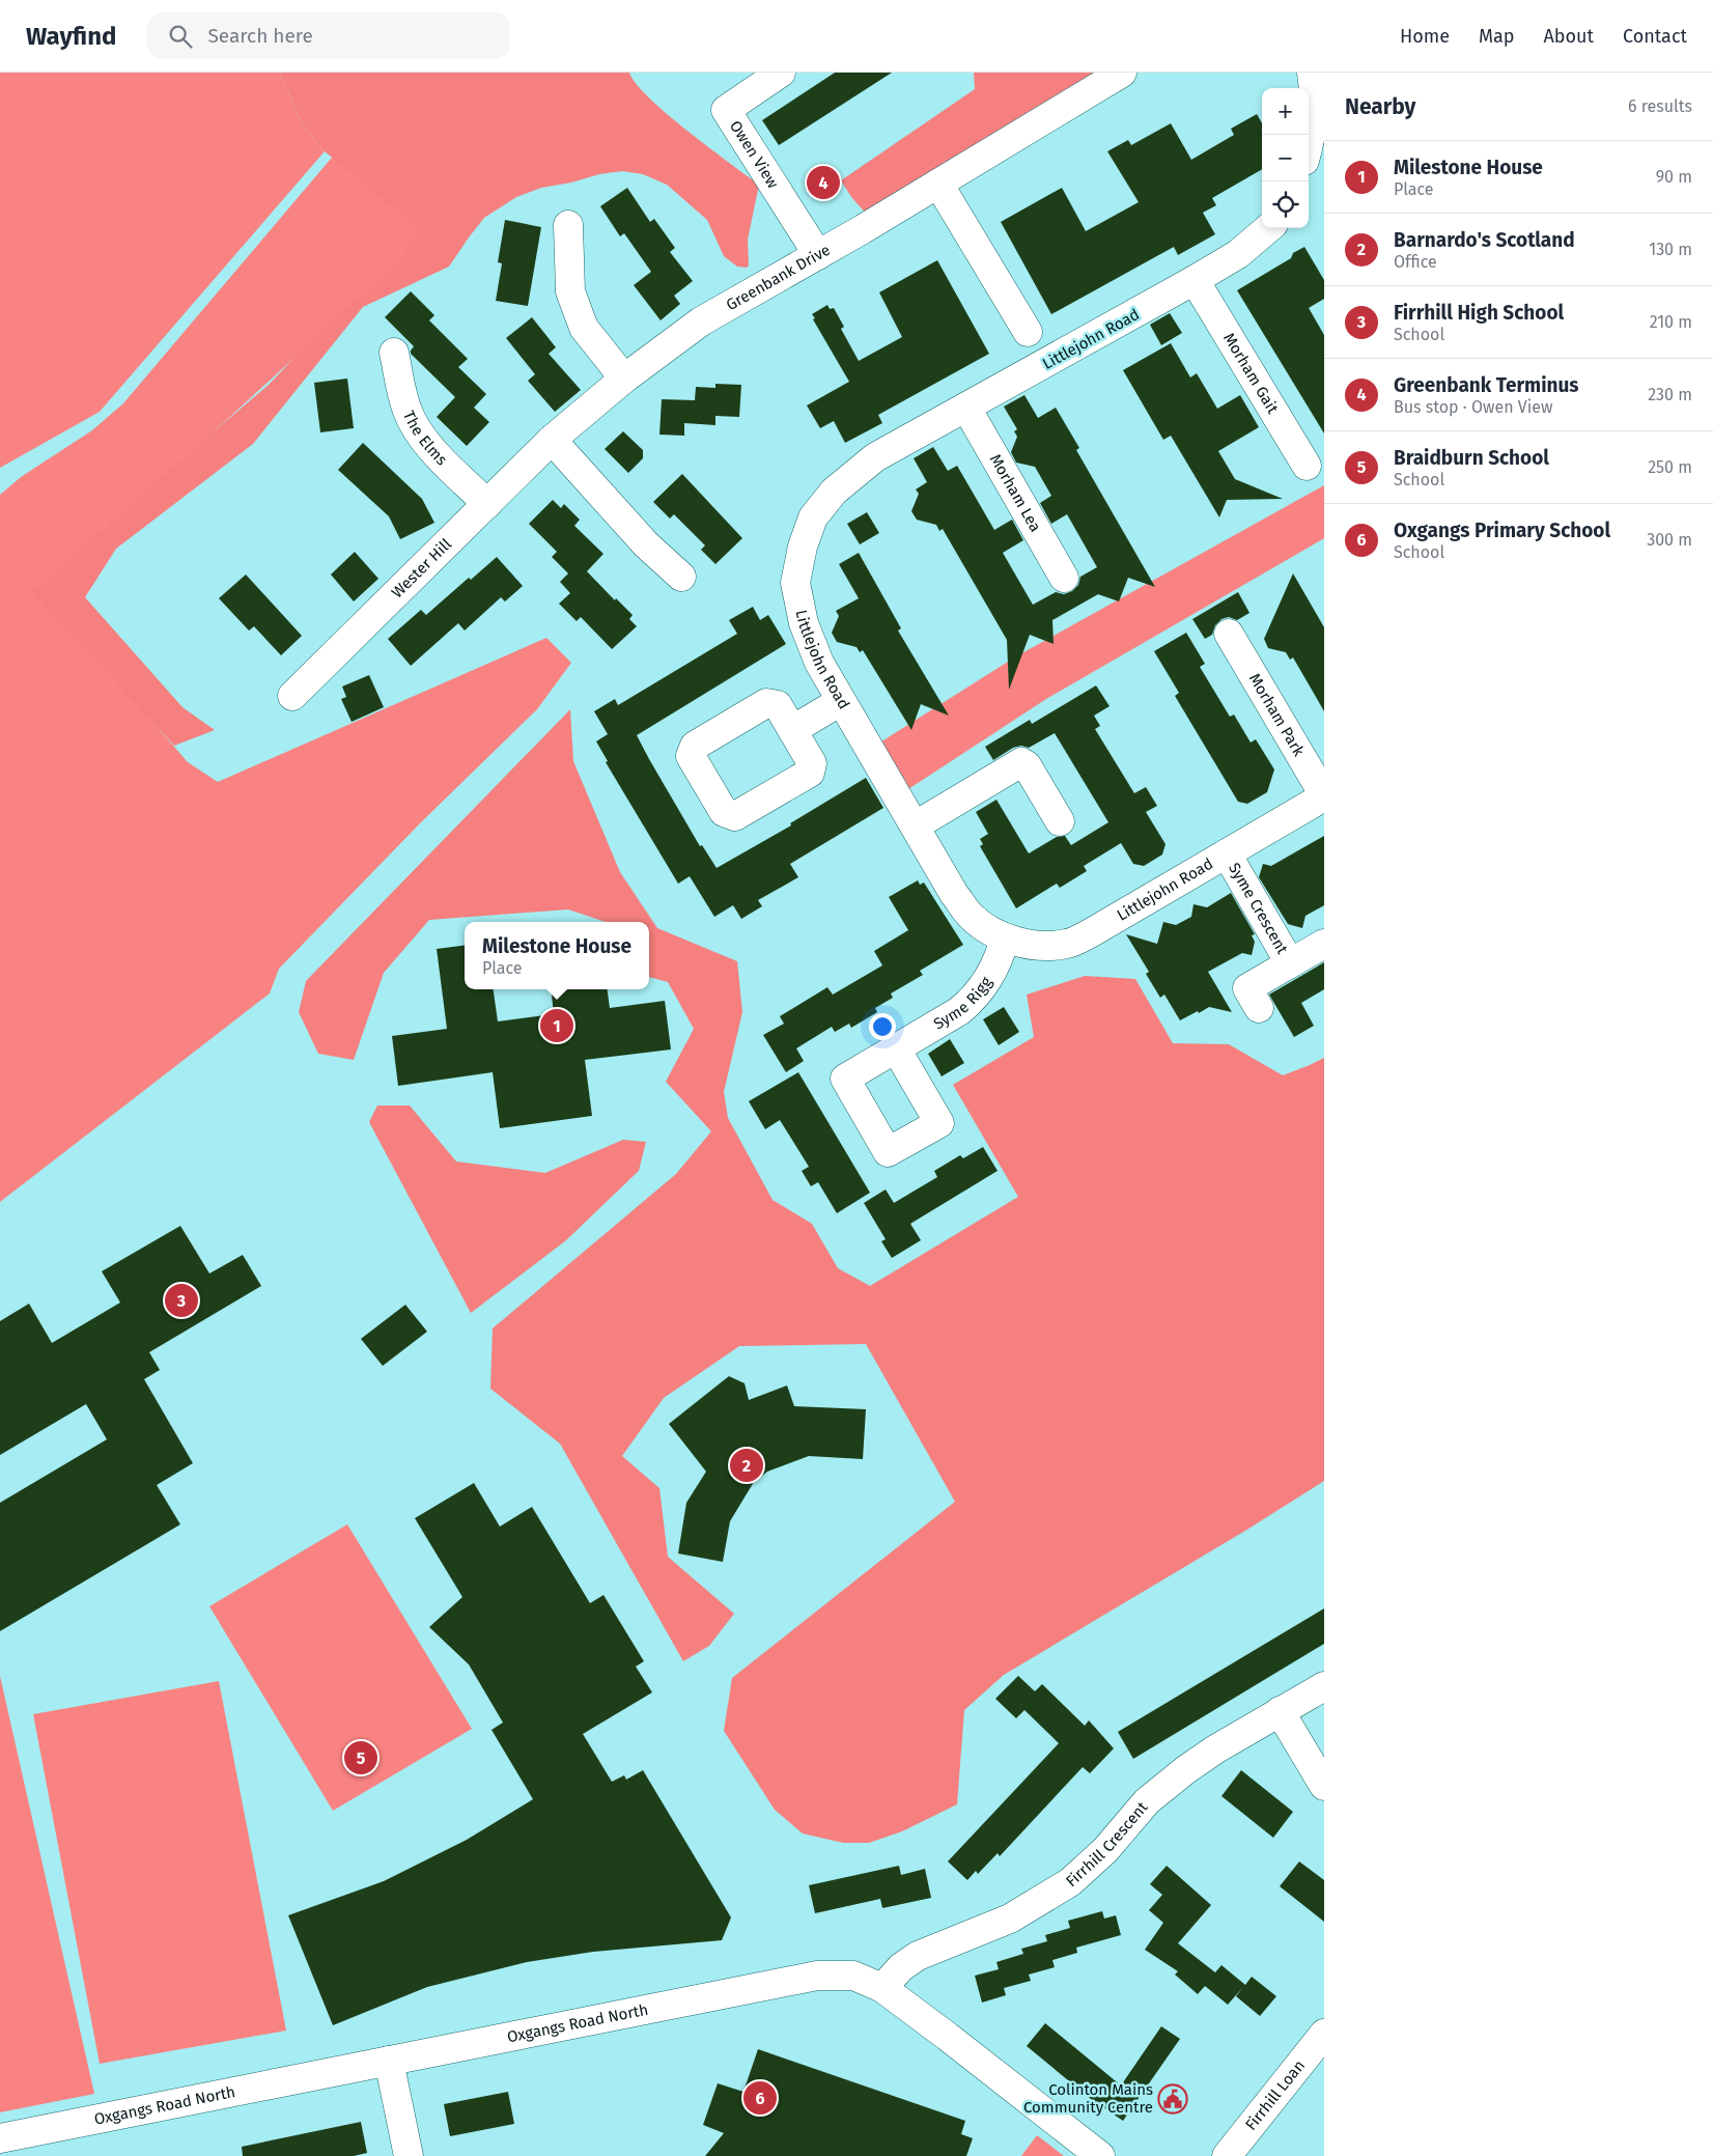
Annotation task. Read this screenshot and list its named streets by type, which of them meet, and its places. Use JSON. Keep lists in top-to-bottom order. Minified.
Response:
{"streets":{"street":["Owen View","Greenbank Drive","Littlejohn Road","Morham Gait","The Elms","Morham Lea","Wester Hill","Morham Park","Syme Crescent","Syme Rigg","Firrhill Crescent","Oxgangs Road North","Firrhill Loan"]},"crossings":[["Owen View","Greenbank Drive"],["Greenbank Drive","Wester Hill"],["Littlejohn Road","Morham Gait"],["Littlejohn Road","Morham Lea"],["Littlejohn Road","Morham Park"],["Littlejohn Road","Syme Crescent"],["Littlejohn Road","Syme Rigg"],["The Elms","Wester Hill"],["Firrhill Crescent","Oxgangs Road North"]],"places":{"public building":["Colinton Mains Community Centre"]},"page":{"header":"Wayfind","search":"Search here","nav":["Home","Map","About","Contact"],"heading":["Nearby","6 results"],"map_buttons":["+","−"],"list":[{"mark":"1","name":"Milestone House","note":"Place","value":"90 m"},{"mark":"2","name":"Barnardo's Scotland","note":"Office","value":"130 m"},{"mark":"3","name":"Firrhill High School","note":"School","value":"210 m"},{"mark":"4","name":"Greenbank Terminus","note":"Bus stop · Owen View","value":"230 m"},{"mark":"5","name":"Braidburn School","note":"School","value":"250 m"},{"mark":"6","name":"Oxgangs Primary School","note":"School","value":"300 m"}],"pins":["4","1","3","2","5","6"],"popup":["Milestone House","Place"]}}
